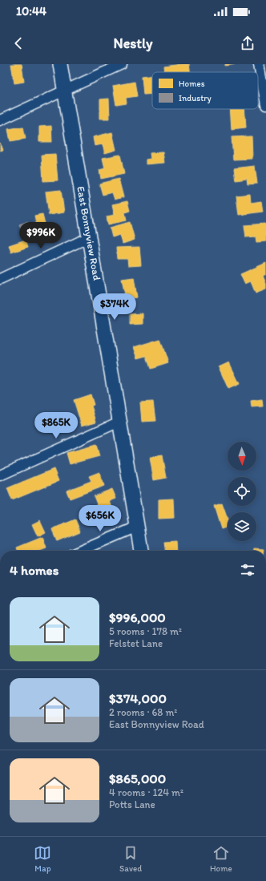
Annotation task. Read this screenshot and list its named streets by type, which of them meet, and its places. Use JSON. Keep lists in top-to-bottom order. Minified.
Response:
{"streets":{"street":["East Bonnyview Road"]},"legend":["Homes","Industry"],"north":"bottom","page":{"status":"10:44","header":"Nestly","price":["$996K","$374K","$865K","$656K"],"heading":"4 homes","list":[{"name":"$996,000","note":"5 rooms · 178 m² · Felstet Lane"},{"name":"$374,000","note":"2 rooms · 68 m² · East Bonnyview Road"},{"name":"$865,000","note":"4 rooms · 124 m² · Potts Lane"}],"tabs":["Map","Saved","Home"]}}
